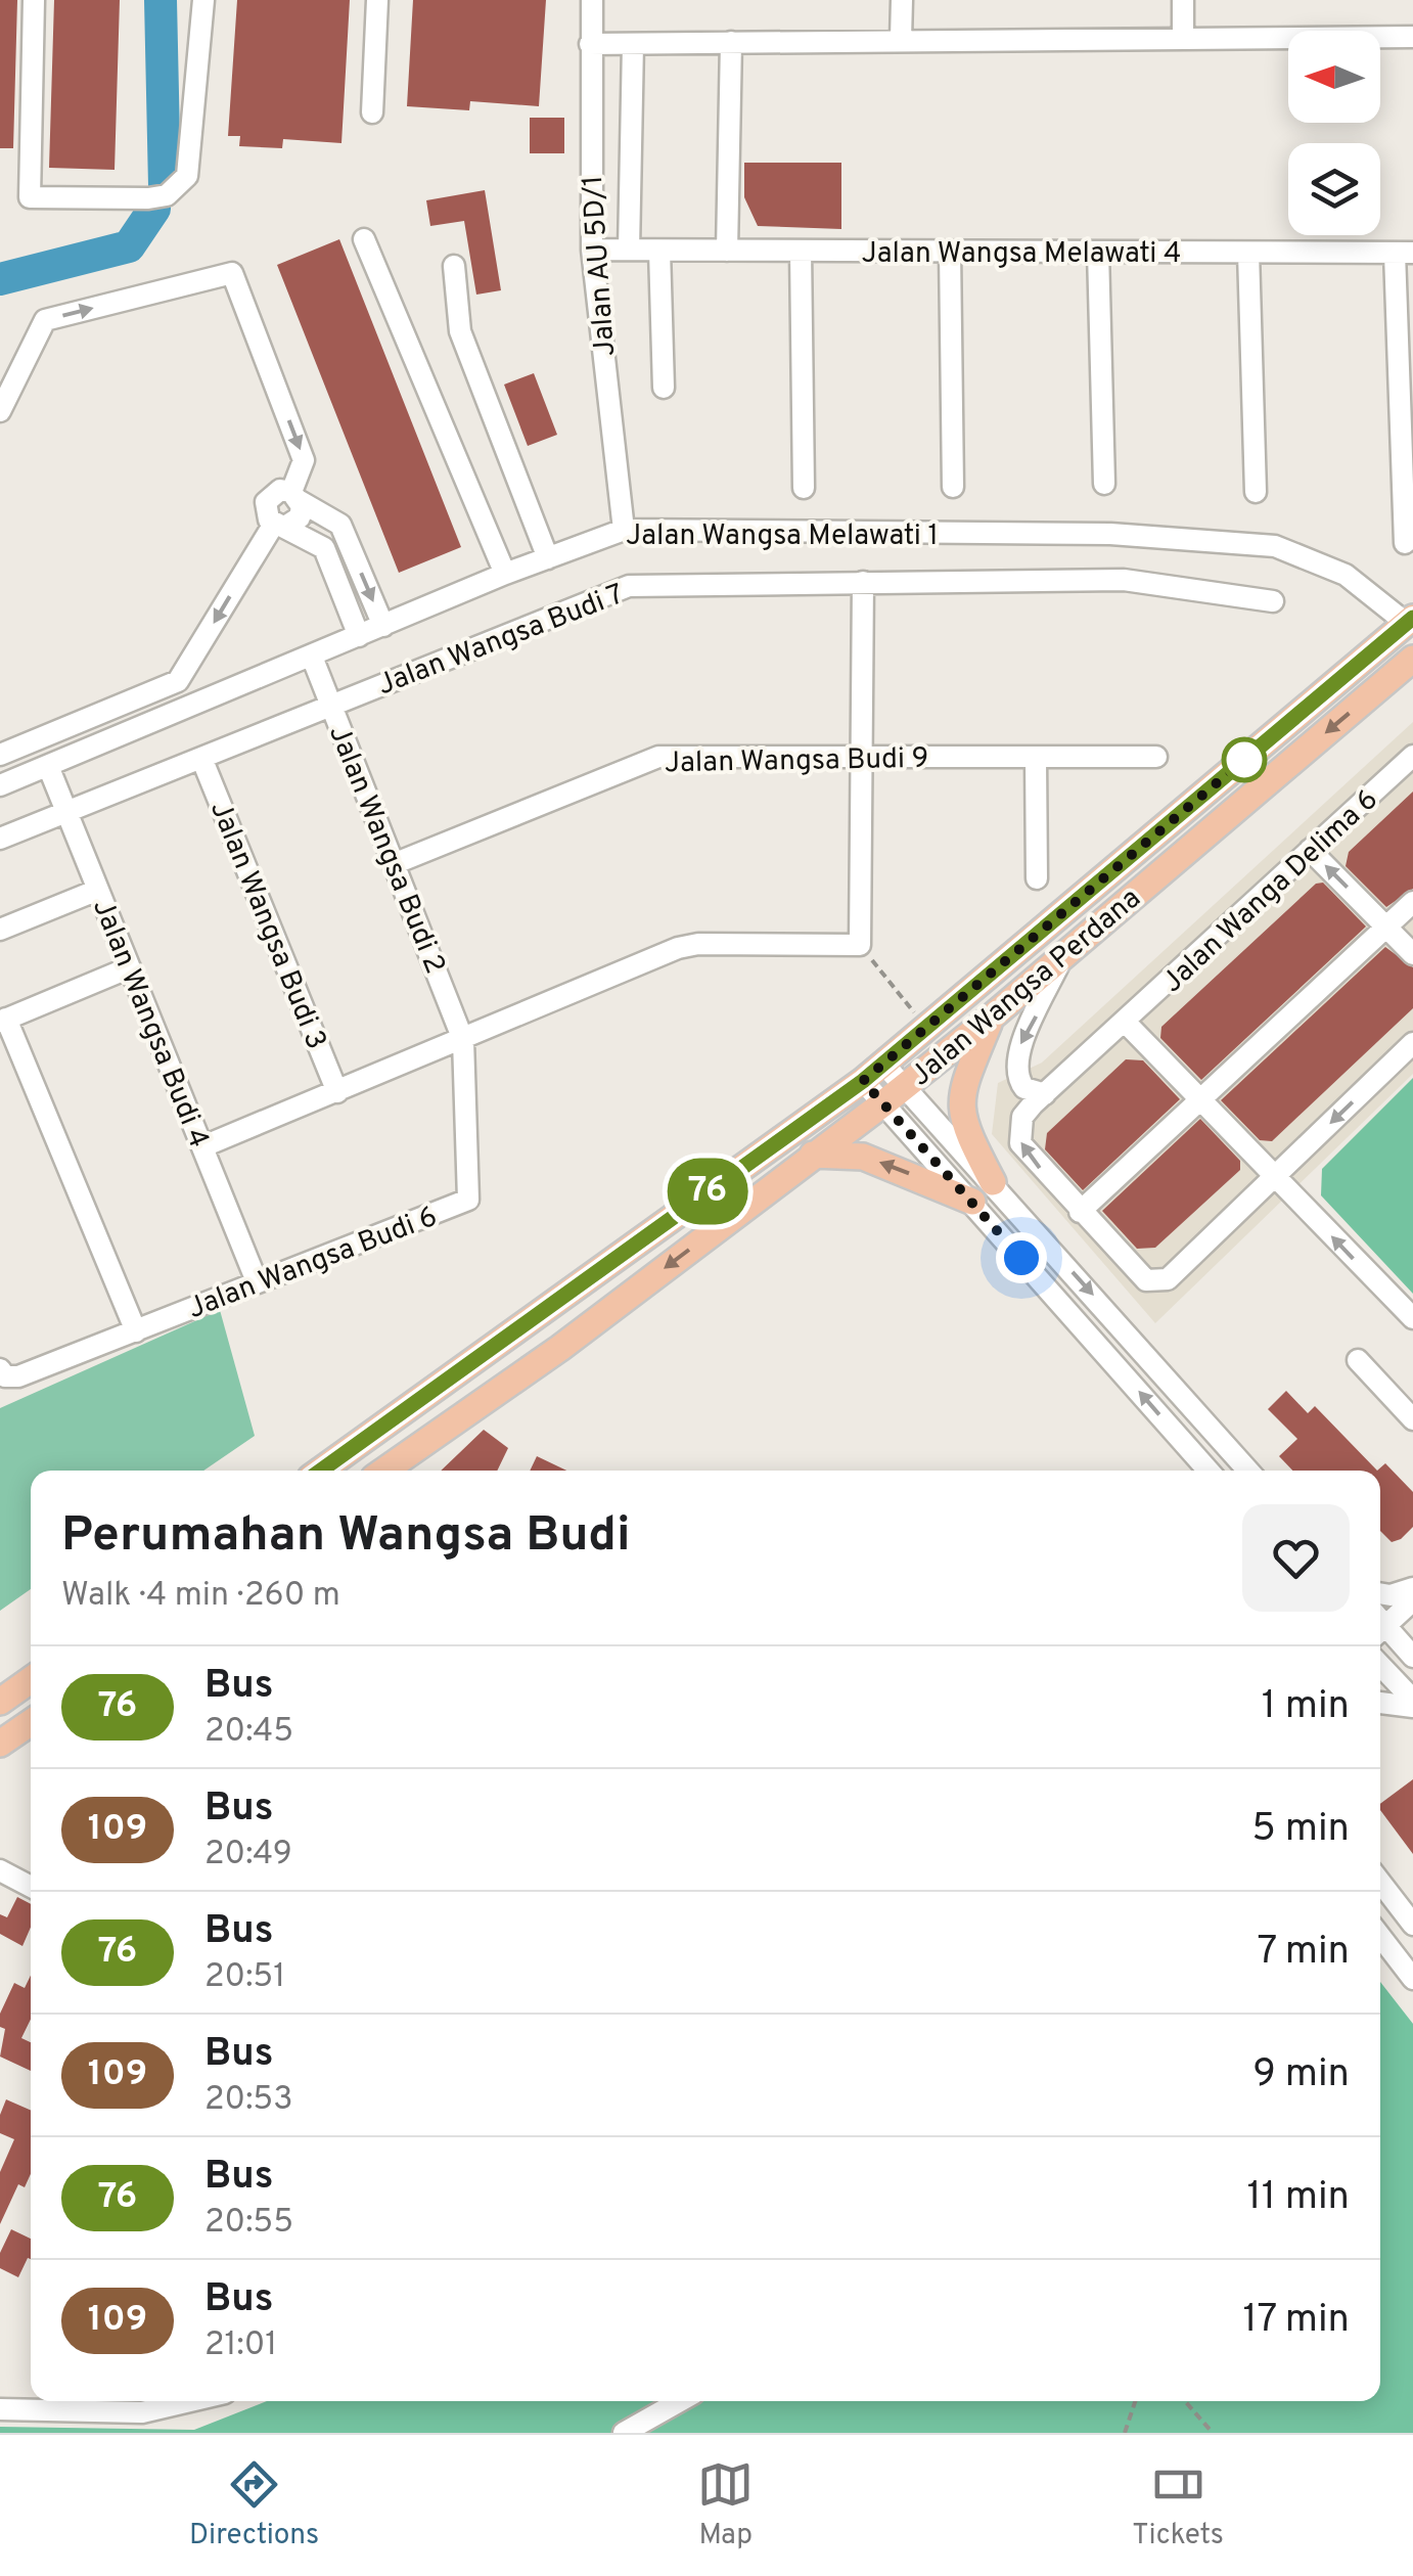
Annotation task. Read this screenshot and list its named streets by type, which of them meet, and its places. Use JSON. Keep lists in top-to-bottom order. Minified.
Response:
{"streets":{"main road":["Jalan Wangsa Perdana"],"street":["Jalan Wangsa Melawati 4","Jalan AU 5D/1","Jalan Wangsa Melawati 1","Jalan Wangsa Budi 7","Jalan Wangsa Budi 9","Jalan Wangsa Budi 2","Jalan Wanga Delima 6","Jalan Wangsa Budi 3","Jalan Wangsa Budi 4","Jalan Wangsa Budi 6"]},"crossings":[["Jalan Wangsa Melawati 4","Jalan AU 5D/1"],["Jalan AU 5D/1","Jalan Wangsa Melawati 1"],["Jalan Wangsa Melawati 1","Jalan Wangsa Budi 2"],["Jalan Wangsa Melawati 1","Jalan Wangsa Perdana"],["Jalan Wangsa Melawati 1","Jalan Wangsa Budi 4"],["Jalan Wangsa Budi 7","Jalan Wangsa Budi 2"],["Jalan Wangsa Budi 7","Jalan Wangsa Budi 3"],["Jalan Wangsa Budi 7","Jalan Wangsa Budi 4"],["Jalan Wangsa Budi 9","Jalan Wangsa Budi 2"],["Jalan Wangsa Budi 2","Jalan Wangsa Budi 6"],["Jalan Wangsa Budi 4","Jalan Wangsa Budi 6"]],"lines":["bus line 76"],"north":"left","page":{"on_map":"76","heading":["Perumahan Wangsa Budi","Walk · 4 min · 260 m"],"list":[{"mark":"76","name":"Bus","note":"20:45","value":"1 min"},{"mark":"109","name":"Bus","note":"20:49","value":"5 min"},{"mark":"76","name":"Bus","note":"20:51","value":"7 min"},{"mark":"109","name":"Bus","note":"20:53","value":"9 min"},{"mark":"76","name":"Bus","note":"20:55","value":"11 min"},{"mark":"109","name":"Bus","note":"21:01","value":"17 min"}],"tabs":["Directions","Map","Tickets"]}}
